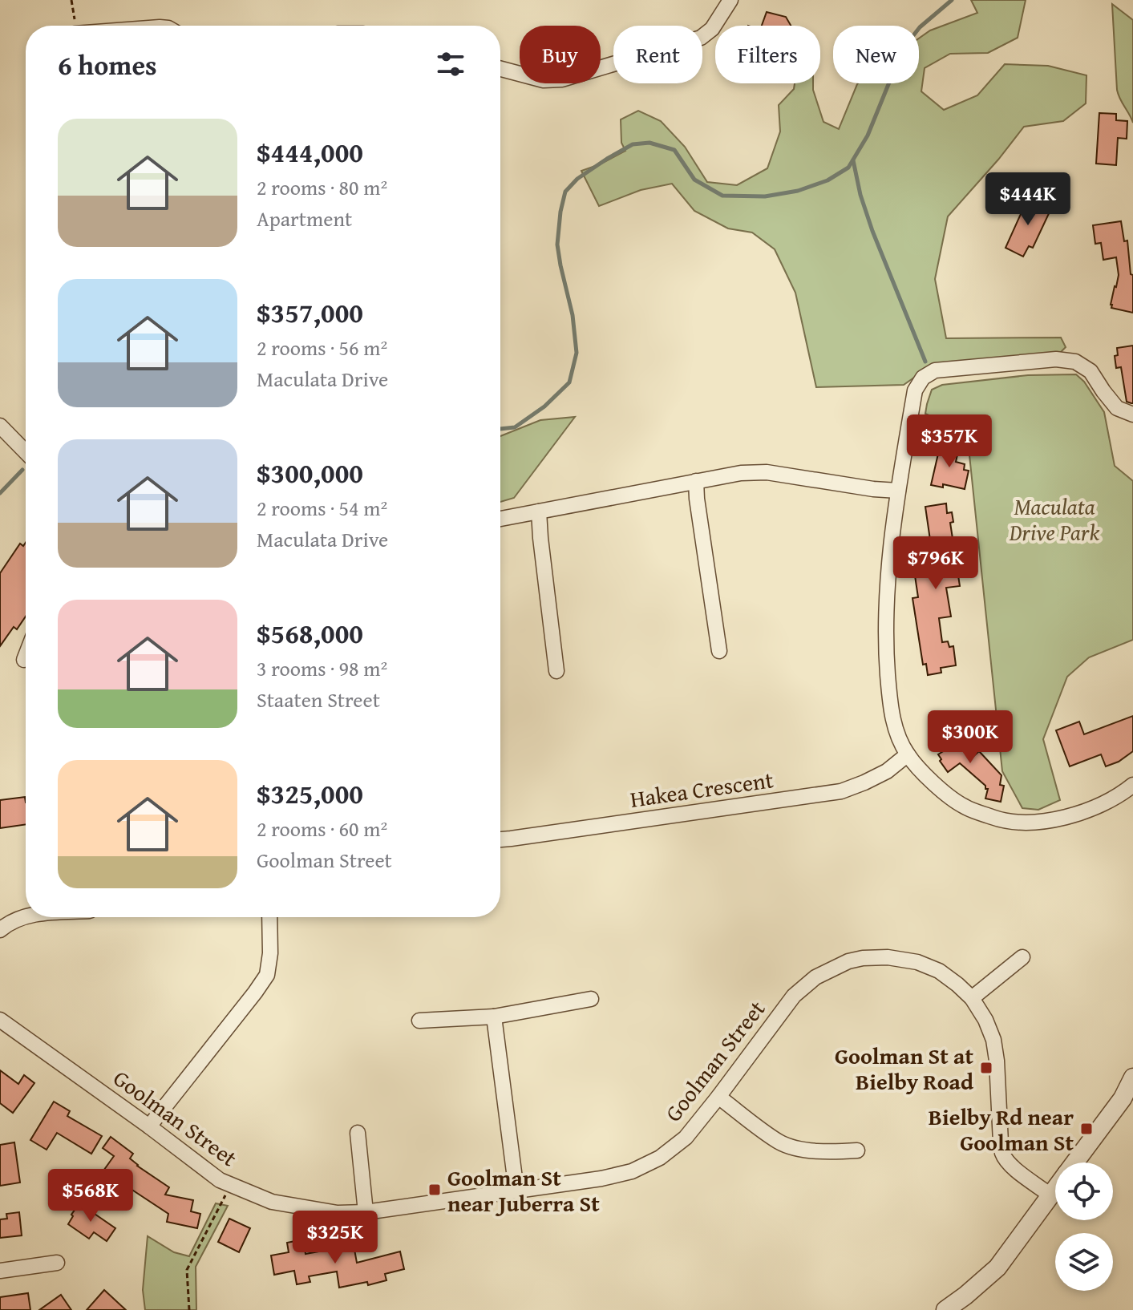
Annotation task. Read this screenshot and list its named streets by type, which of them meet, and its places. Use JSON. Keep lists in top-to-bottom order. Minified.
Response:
{"streets":{"street":["Hakea Crescent","Goolman Street"]},"parks":["Maculata Drive Park"],"places":{"transit":["Goolman St at Bielby Road","Bielby Rd near Goolman St","Goolman St near Juberra St"]},"page":{"chip":["Buy","Rent","Filters","New"],"heading":"6 homes","list":[{"name":"$444,000","note":"2 rooms · 80 m² · Apartment"},{"name":"$357,000","note":"2 rooms · 56 m² · Maculata Drive"},{"name":"$300,000","note":"2 rooms · 54 m² · Maculata Drive"},{"name":"$568,000","note":"3 rooms · 98 m² · Staaten Street"},{"name":"$325,000","note":"2 rooms · 60 m² · Goolman Street"}],"price":["$444K","$357K","$796K","$300K","$568K","$325K"]}}
